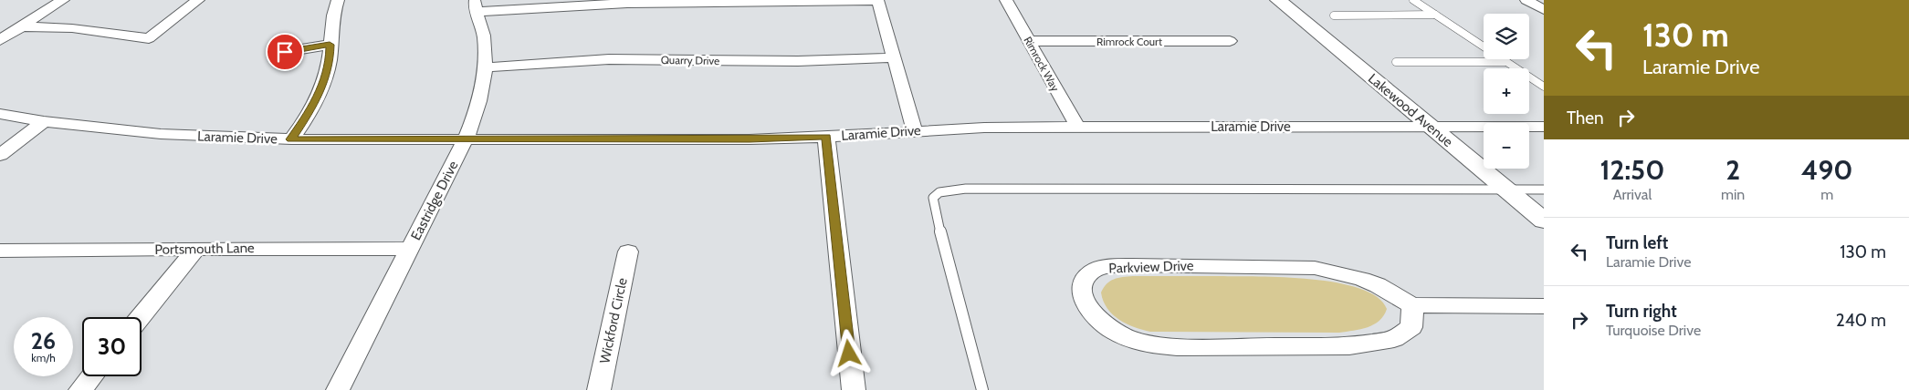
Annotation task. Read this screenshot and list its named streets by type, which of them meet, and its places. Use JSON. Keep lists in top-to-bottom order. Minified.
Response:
{"streets":{"street":["Rimrock Court","Quarry Drive","Rimrock Way","Lakewood Avenue","Laramie Drive","Eastridge Drive","Portsmouth Lane","Parkview Drive","Wickford Circle"]},"crossings":[["Rimrock Court","Rimrock Way"],["Quarry Drive","Eastridge Drive"],["Rimrock Way","Laramie Drive"],["Lakewood Avenue","Laramie Drive"],["Laramie Drive","Eastridge Drive"],["Eastridge Drive","Portsmouth Lane"]],"page":{"turn":["130 m","Laramie Drive"],"map_buttons":["+","−"],"then":"Then","eta":["12:50","Arrival","2","min","490","m"],"list":[{"name":"Turn left","note":"Laramie Drive","value":"130 m"},{"name":"Turn right","note":"Turquoise Drive","value":"240 m"}],"speed":"26 km/h","limit":"30"}}
